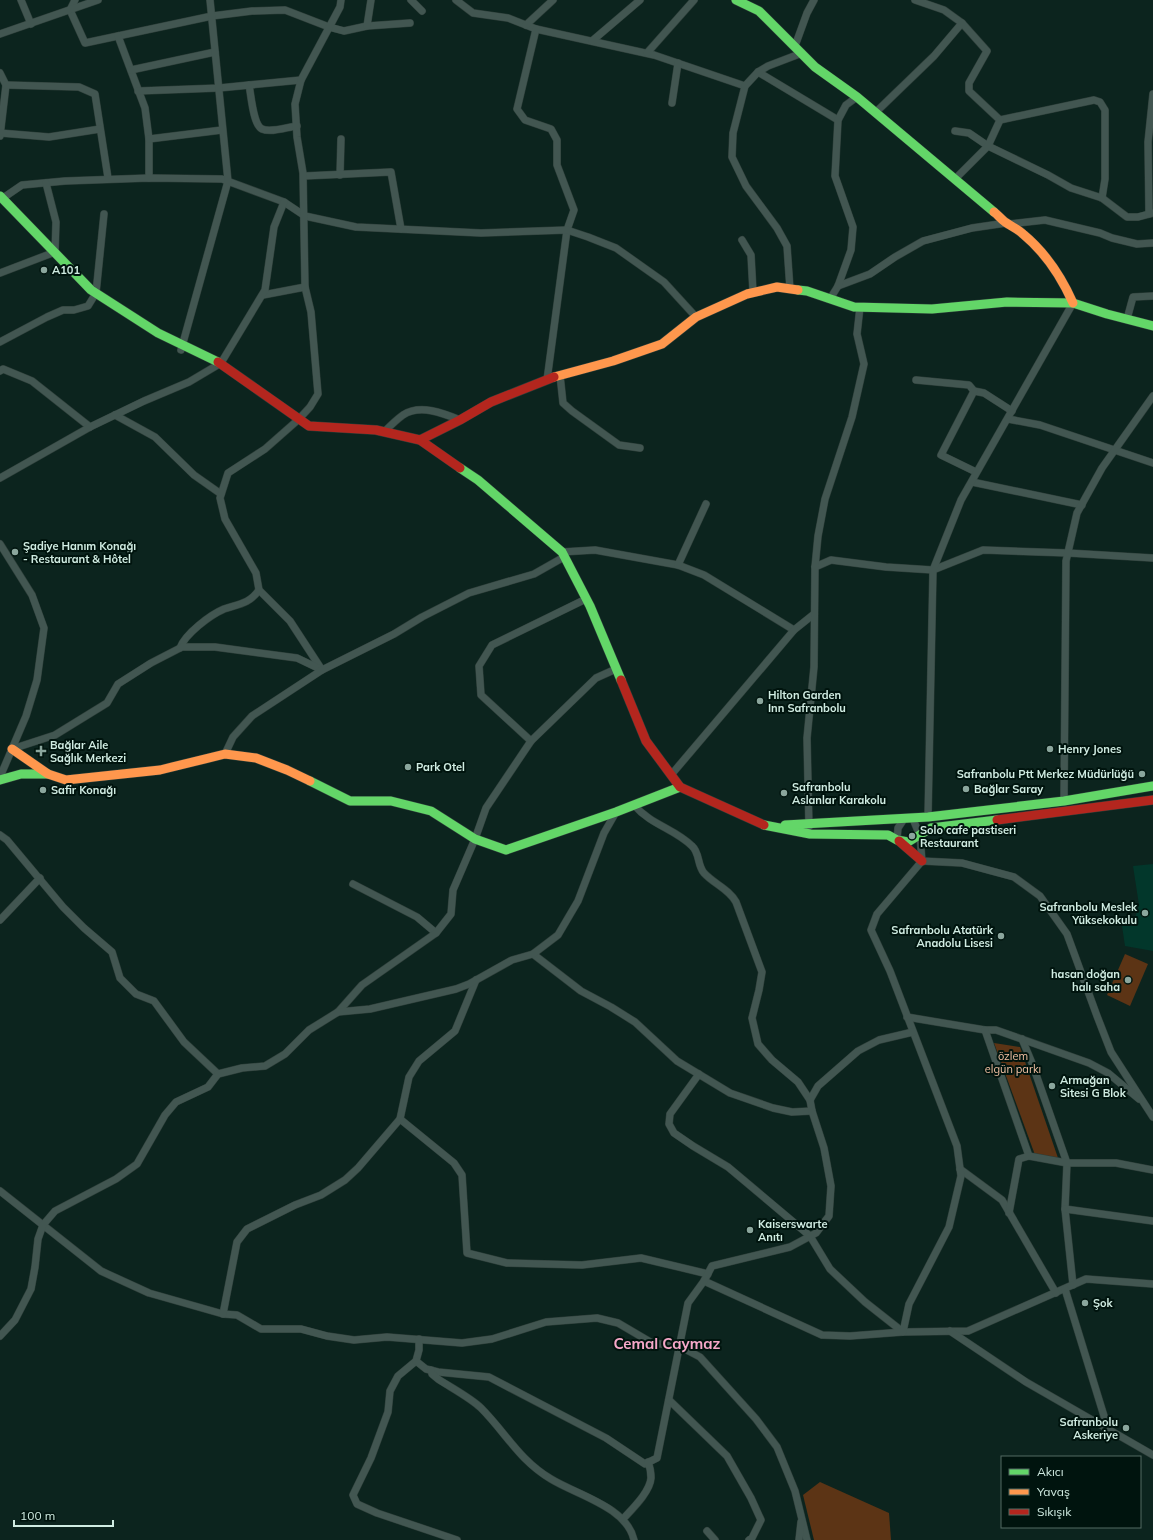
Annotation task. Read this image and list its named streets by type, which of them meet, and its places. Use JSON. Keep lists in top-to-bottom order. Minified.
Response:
{"districts":["Cemal Caymaz"],"parks":["özlem elgün parkı"],"places":{"other":["A101","Şadiye Hanım Konağı - Restaurant & Hôtel","Hilton Garden Inn Safranbolu","Henry Jones","Park Otel","Safranbolu Ptt Merkez Müdürlüğü","Bağlar Saray","Safir Konağı","Safranbolu Aslanlar Karakolu","Solo cafe pastiseri Restaurant","Safranbolu Meslek Yüksekokulu","Safranbolu Atatürk Anadolu Lisesi","hasan doğan halı saha","Armağan Sitesi G Blok","Kaiserswarte Anıtı","Şok","Safranbolu Askeriye"],"health":["Bağlar Aile Sağlık Merkezi"]},"legend":["Akıcı","Yavaş","Sıkışık"],"scale_bar":"100 m"}
